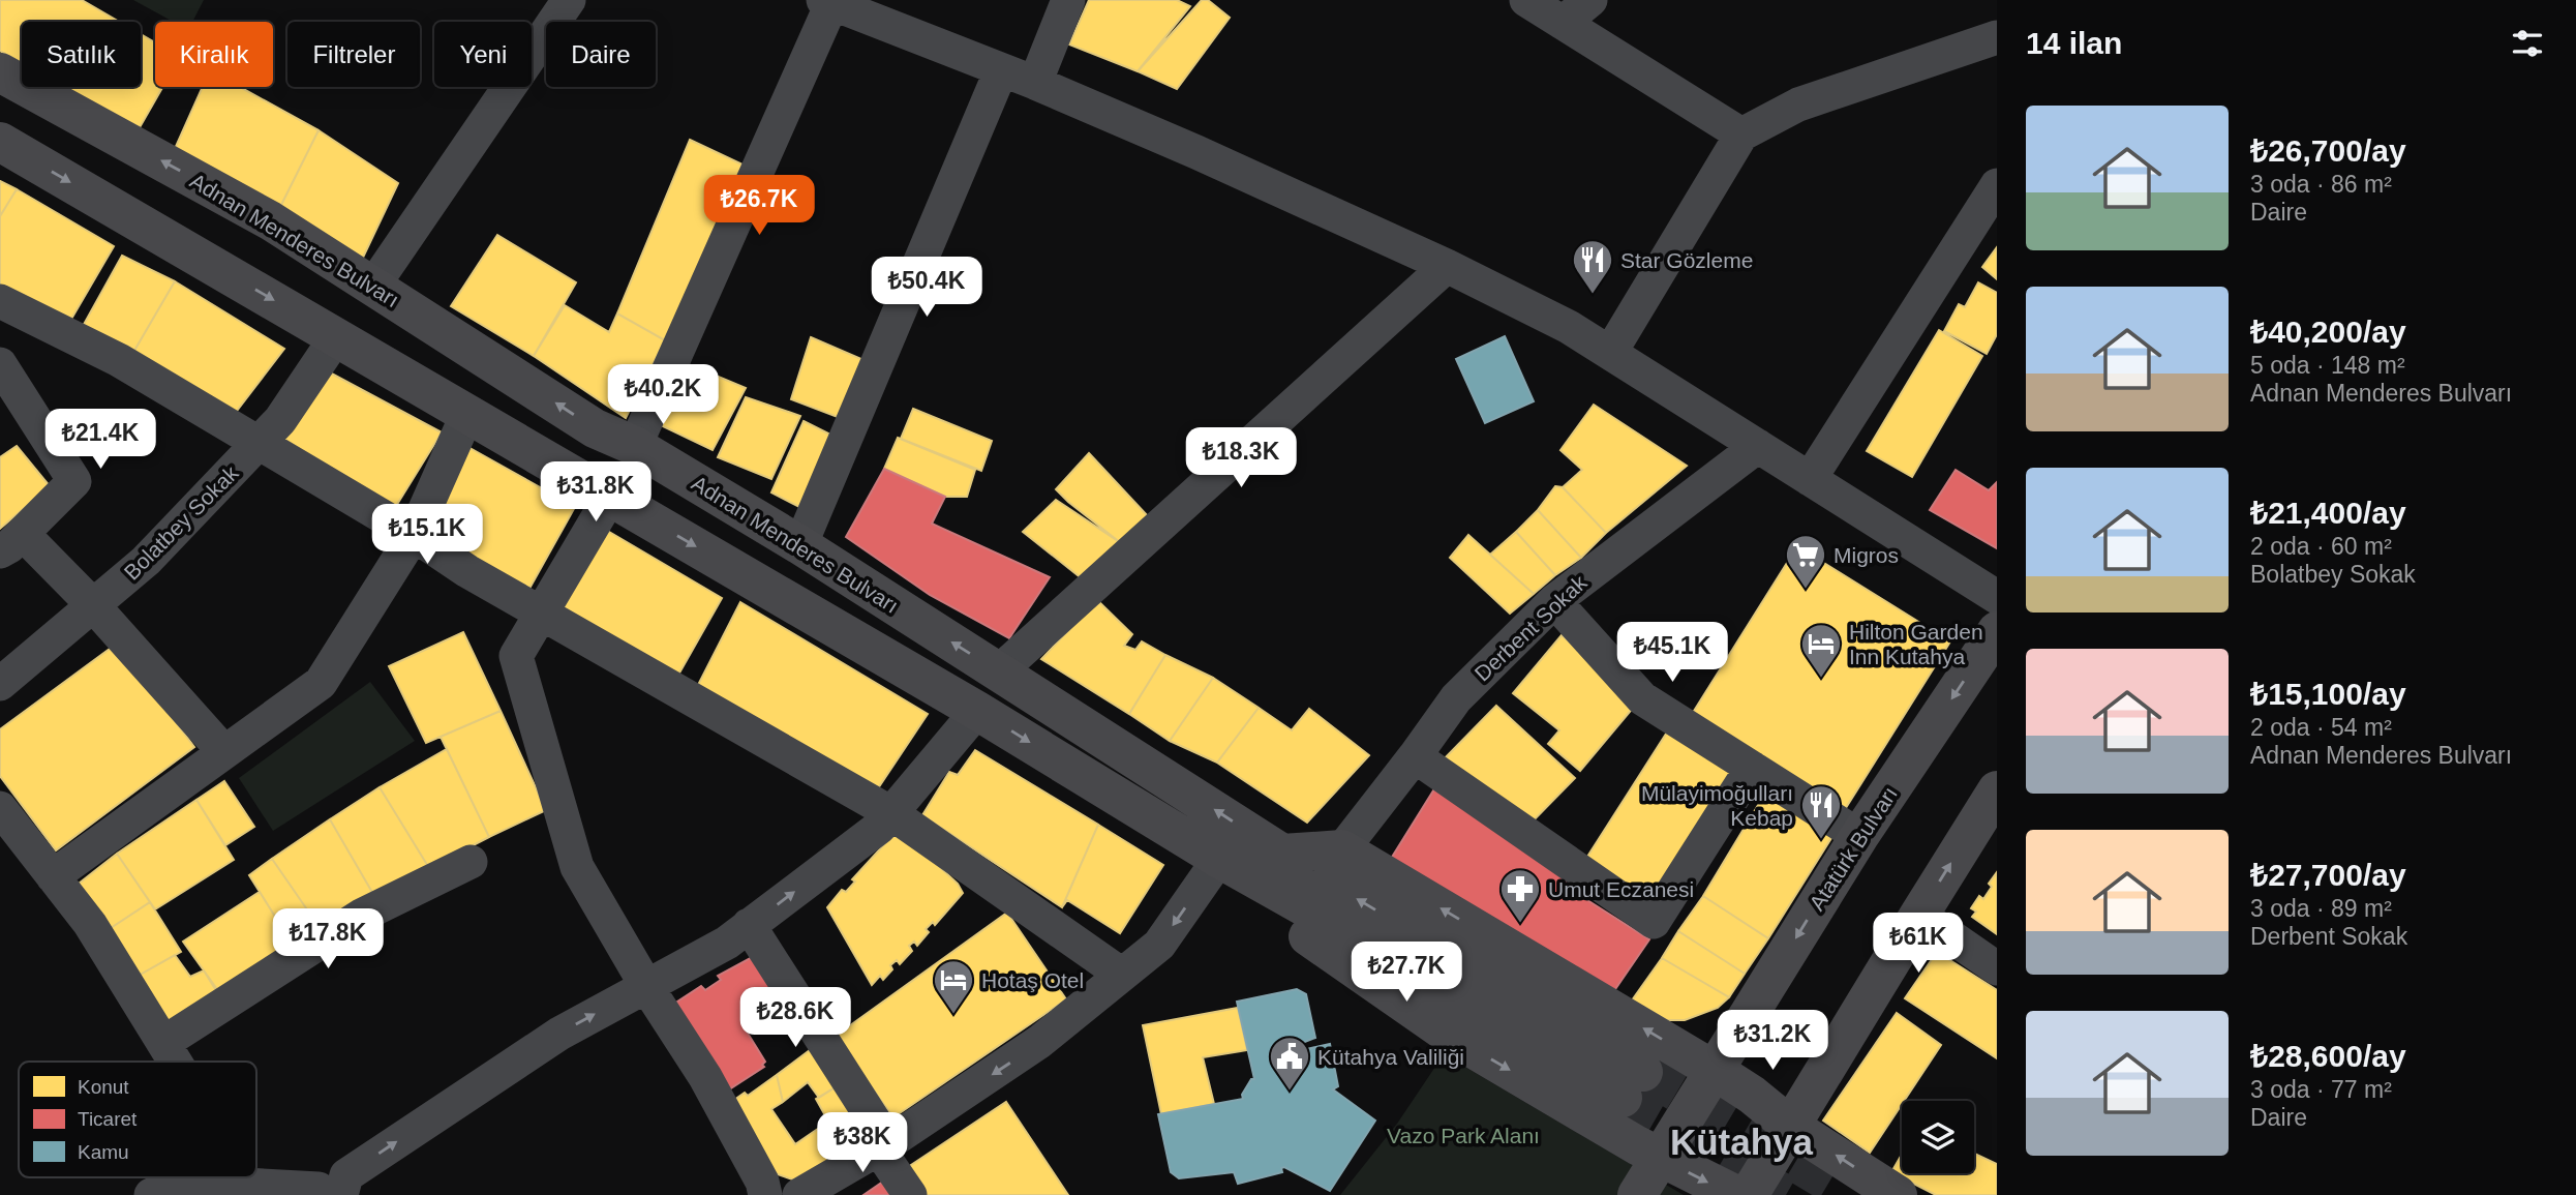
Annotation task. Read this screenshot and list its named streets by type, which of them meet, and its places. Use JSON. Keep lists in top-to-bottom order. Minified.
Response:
{"streets":{"main road":["Adnan Menderes Bulvarı","Atatürk Bulvarı"],"street":["Bolatbey Sokak","Derbent Sokak"]},"districts":["Kütahya"],"parks":["Vazo Park Alanı"],"places":{"restaurant":["Star Gözleme","Mülayimoğulları Kebap"],"supermarket":["Migros"],"hotel":["Hilton Garden Inn Kutahya","Hotaş Otel"],"pharmacy":["Umut Eczanesi"],"public building":["Kütahya Valiliği"]},"legend":["Konut","Ticaret","Kamu"],"page":{"heading":"14 ilan","chip":["Satılık","Kiralık","Filtreler","Yeni","Daire"],"list":[{"name":"₺26,700/ay","note":"3 oda · 86 m² · Daire"},{"name":"₺40,200/ay","note":"5 oda · 148 m² · Adnan Menderes Bulvarı"},{"name":"₺21,400/ay","note":"2 oda · 60 m² · Bolatbey Sokak"},{"name":"₺15,100/ay","note":"2 oda · 54 m² · Adnan Menderes Bulvarı"},{"name":"₺27,700/ay","note":"3 oda · 89 m² · Derbent Sokak"},{"name":"₺28,600/ay","note":"3 oda · 77 m² · Daire"}],"price":["₺26.7K","₺50.4K","₺40.2K","₺21.4K","₺18.3K","₺31.8K","₺15.1K","₺45.1K","₺17.8K","₺61K","₺27.7K","₺28.6K","₺31.2K","₺38K"]}}
